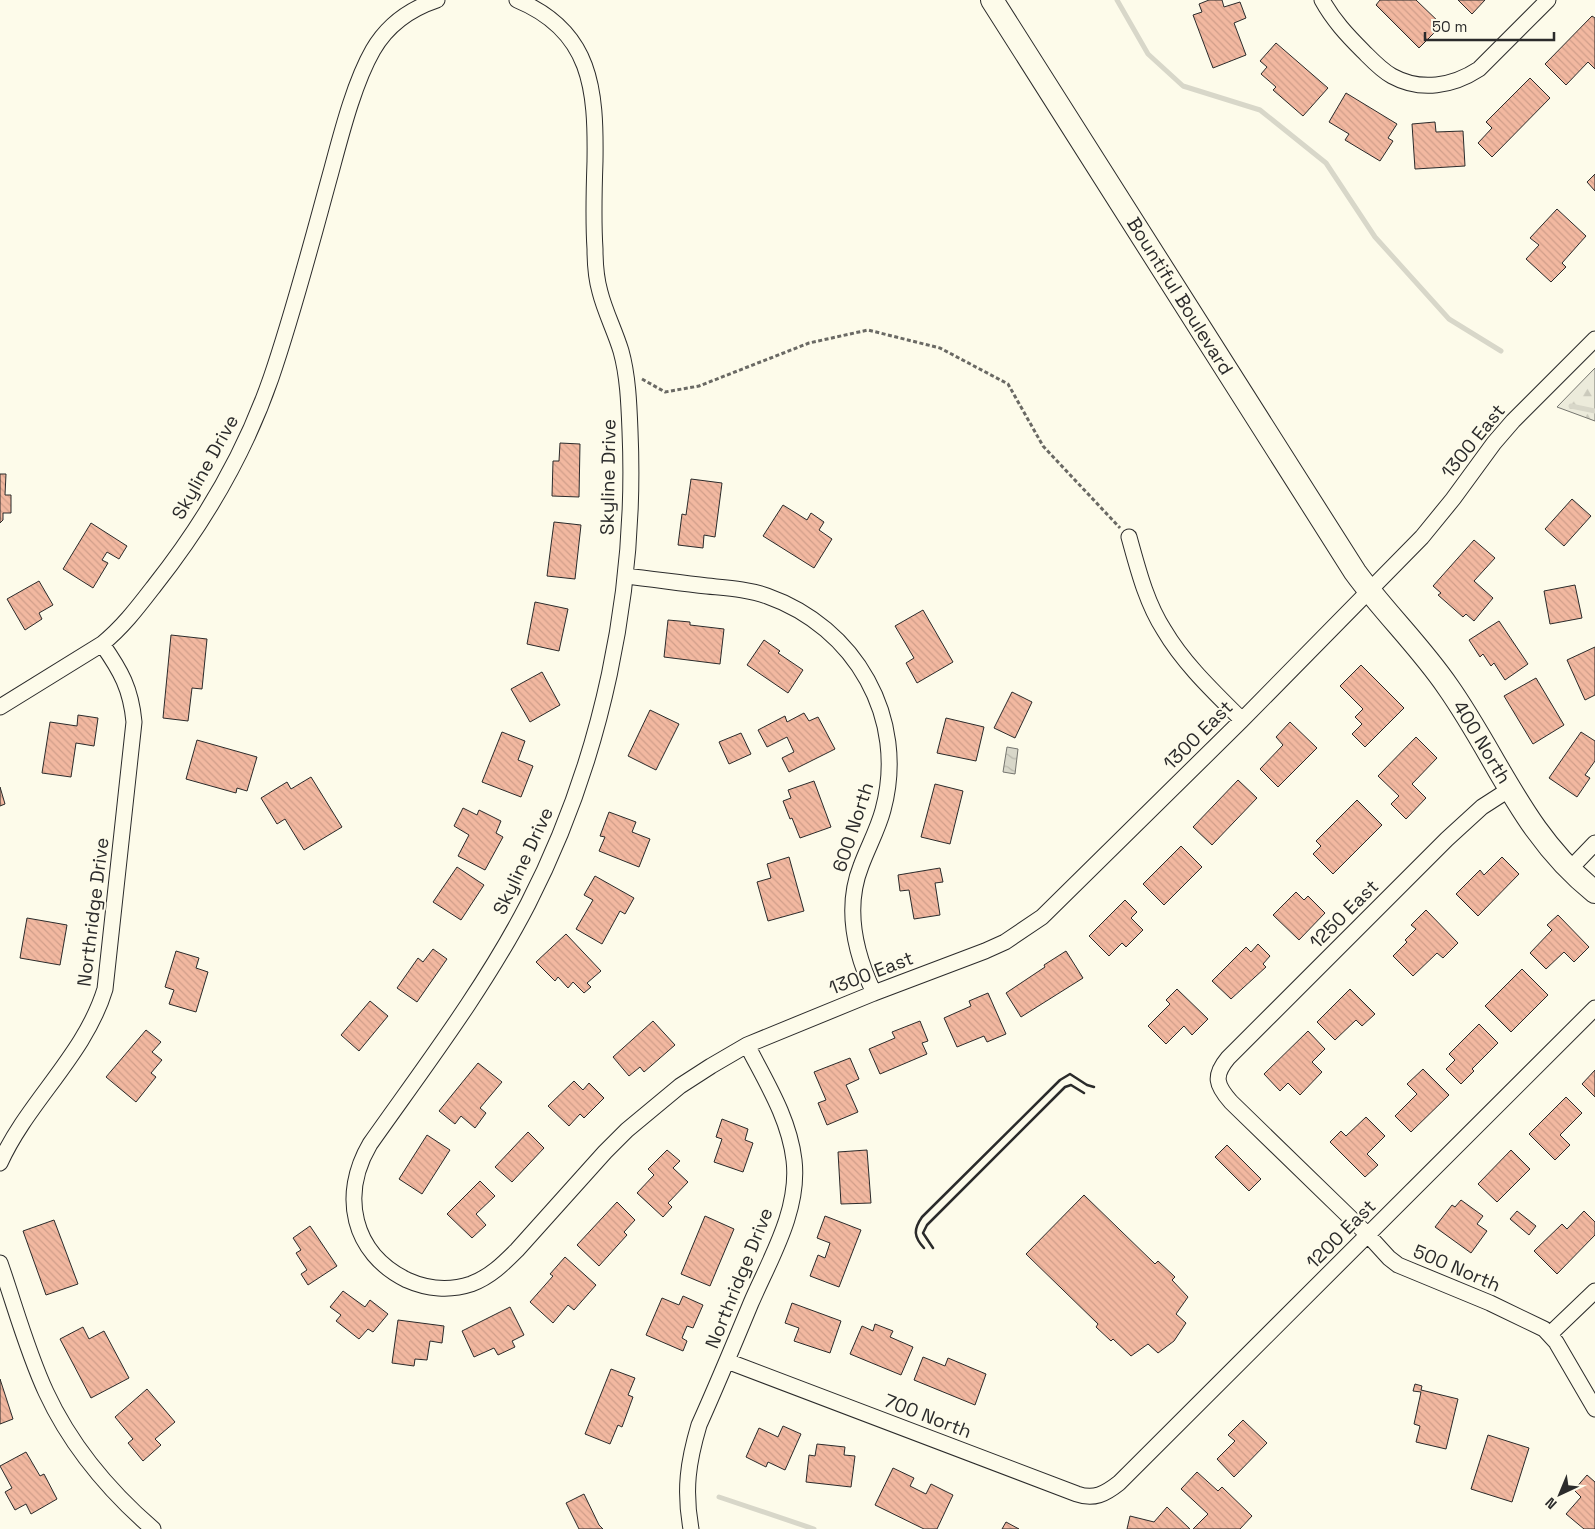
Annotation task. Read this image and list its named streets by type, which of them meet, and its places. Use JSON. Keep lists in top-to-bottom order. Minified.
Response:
{"streets":{"main road":["Bountiful Boulevard","400 North"],"street":["1300 East","Skyline Drive","600 North","Northridge Drive","1250 East","1200 East","500 North","700 North"]},"crossings":[["Bountiful Boulevard","1300 East"],["Bountiful Boulevard","400 North"],["1300 East","Skyline Drive"],["1300 East","400 North"],["1300 East","600 North"],["1300 East","Northridge Drive"],["Skyline Drive","600 North"],["Skyline Drive","Northridge Drive"],["400 North","1250 East"],["Northridge Drive","700 North"],["1250 East","500 North"],["1200 East","500 North"],["1200 East","700 North"]],"scale_bar":"50 m","north":"bottom left"}
